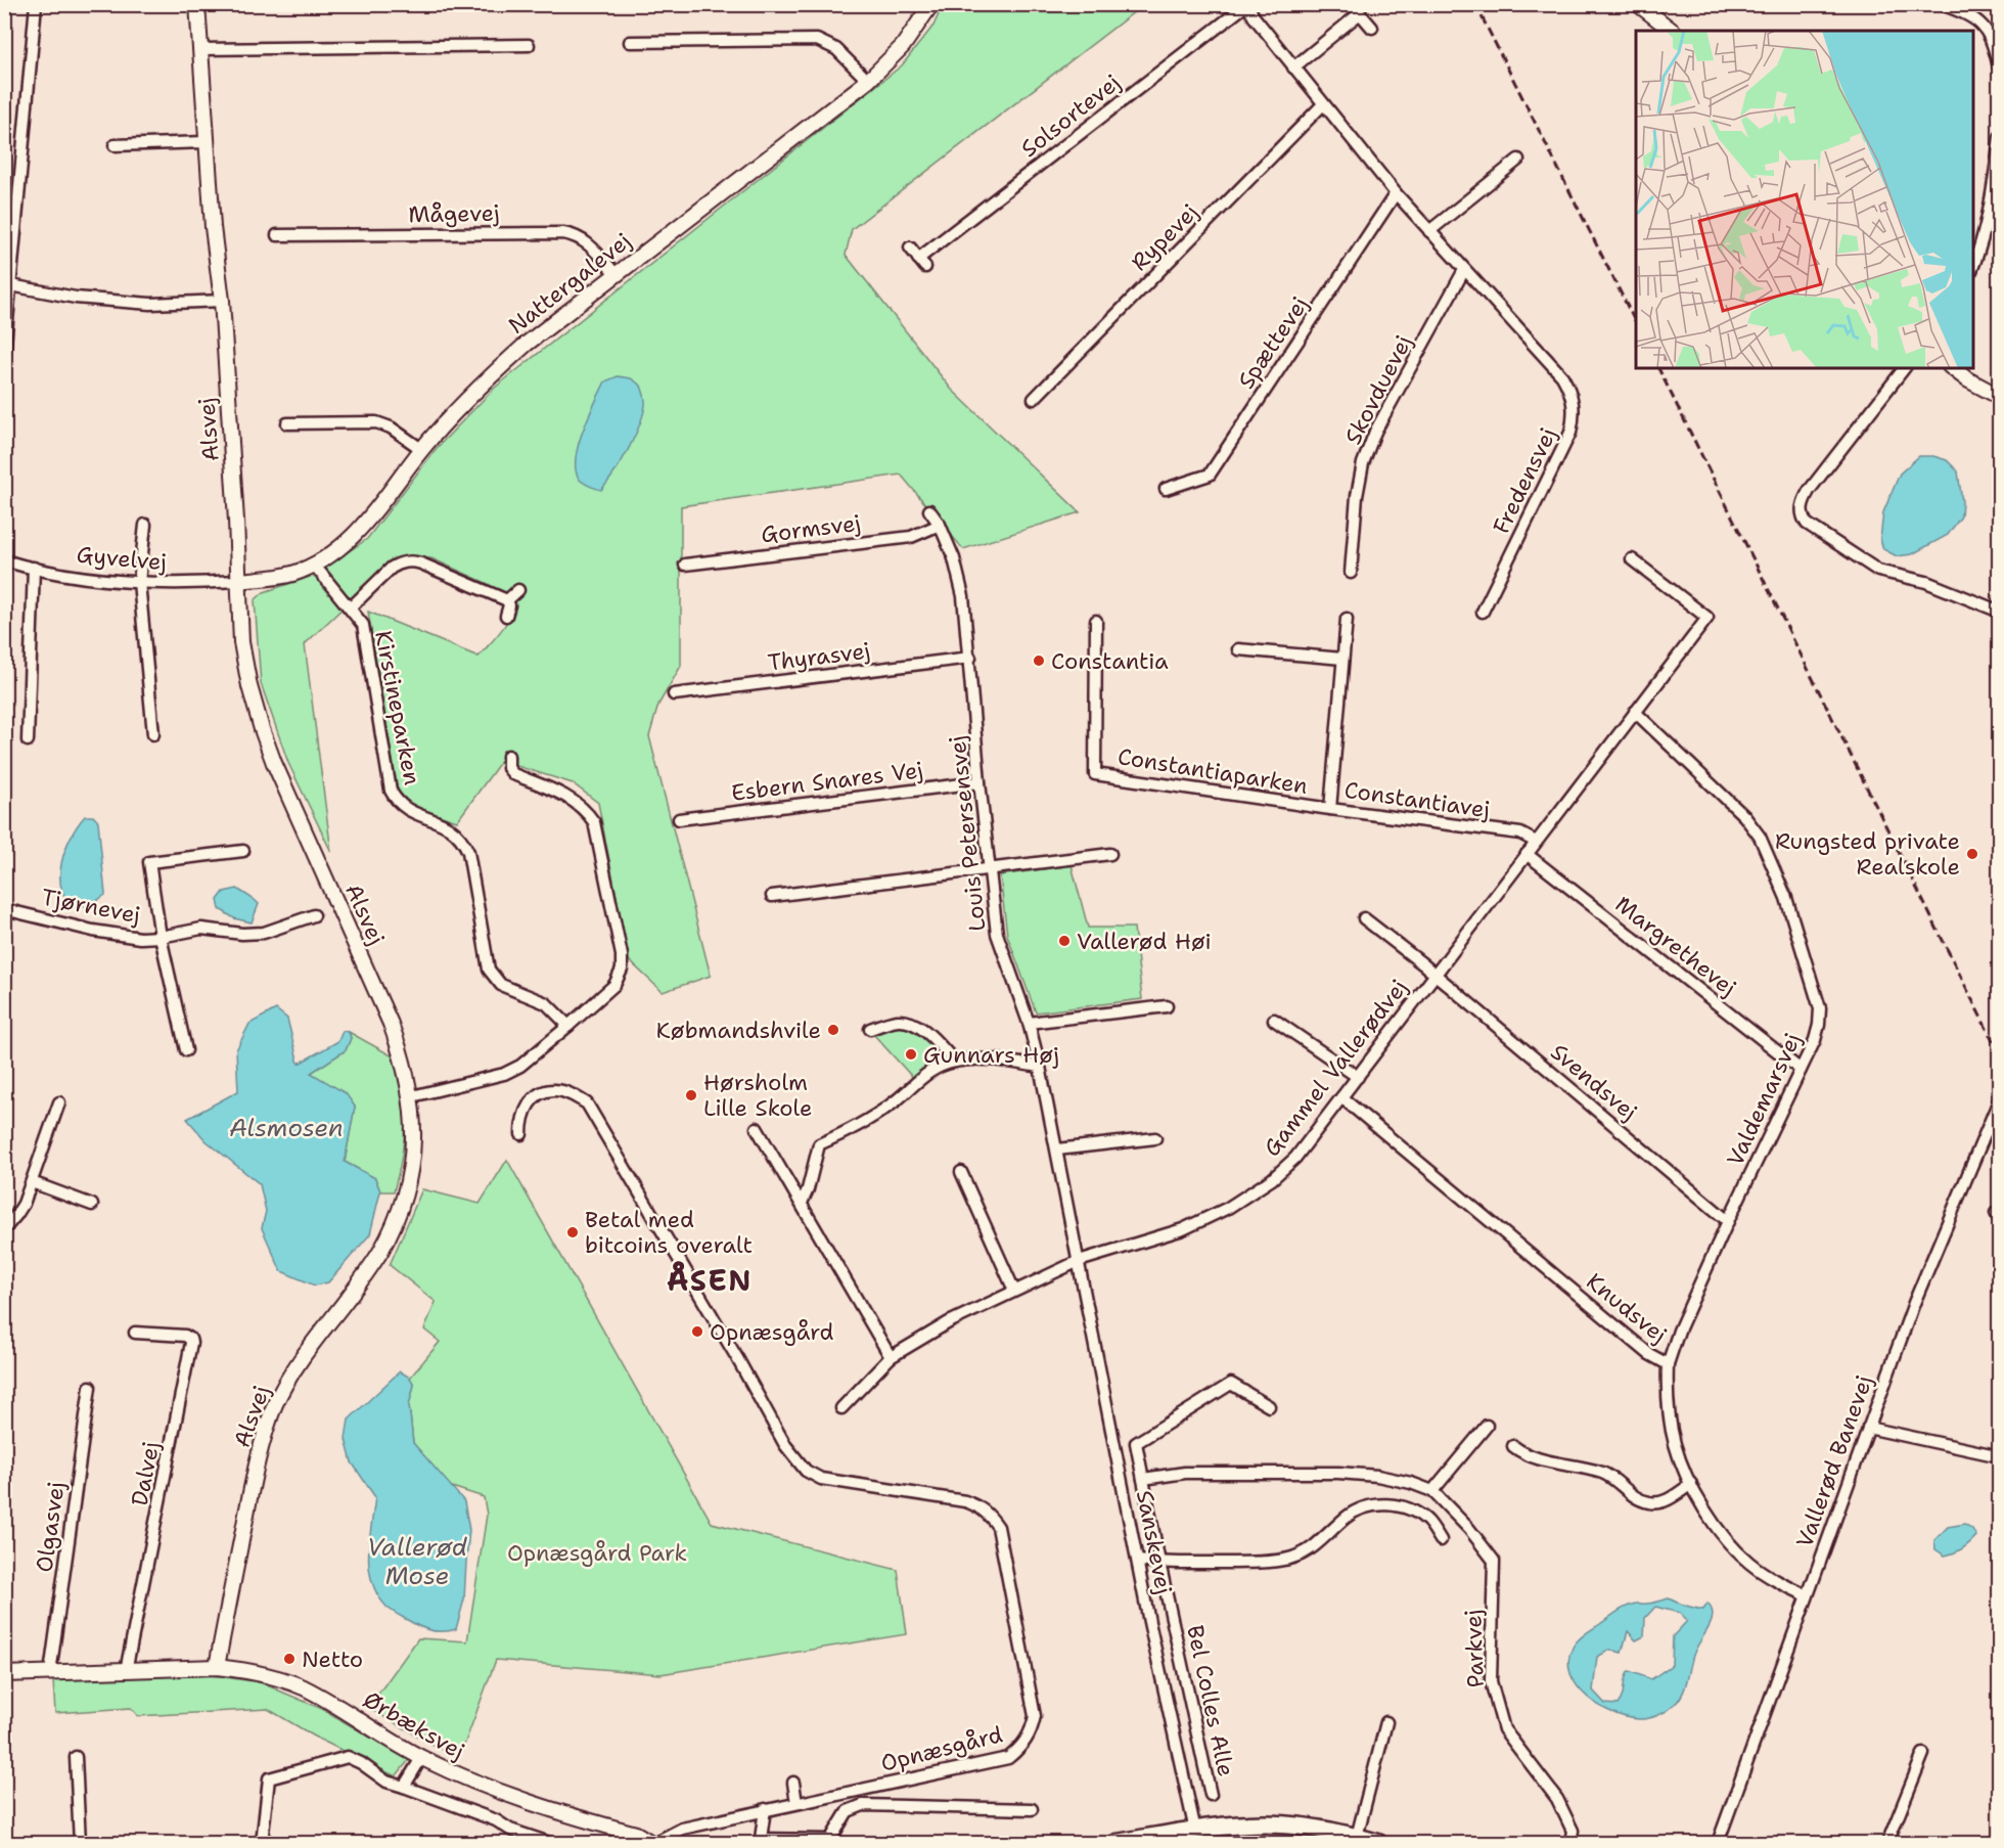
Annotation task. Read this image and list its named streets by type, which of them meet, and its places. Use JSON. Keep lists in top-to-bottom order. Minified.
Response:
{"streets":{"street":["Solsortevej","Mågevej","Rypevej","Nattergalevej","Spættevej","Skovduevej","Alsvej","Fredensvej","Gormsvej","Gyvelvej","Thyrasvej","Kirstineparken","Constantiaparken","Esbern Snares Vej","Constantiavej","Louis Petersensvej","Tjørnevej","Margrethevej","Gammel Vallerødvej","Svendsvej","Valdemarsvej","Knudsvej","Vallerød Banevej","Dalvej","Olgasvej","Sanskevej","Parkvej","Bel Colles Alle","Ørbæksvej","Opnæsgård"]},"crossings":[["Solsortevej","Fredensvej"],["Mågevej","Nattergalevej"],["Rypevej","Fredensvej"],["Nattergalevej","Alsvej"],["Nattergalevej","Gyvelvej"],["Nattergalevej","Kirstineparken"],["Spættevej","Fredensvej"],["Skovduevej","Fredensvej"],["Alsvej","Gyvelvej"],["Alsvej","Ørbæksvej"],["Gormsvej","Louis Petersensvej"],["Thyrasvej","Louis Petersensvej"],["Constantiaparken","Constantiavej"],["Esbern Snares Vej","Louis Petersensvej"],["Constantiavej","Gammel Vallerødvej"],["Louis Petersensvej","Gammel Vallerødvej"],["Louis Petersensvej","Sanskevej"],["Margrethevej","Gammel Vallerødvej"],["Margrethevej","Valdemarsvej"],["Gammel Vallerødvej","Svendsvej"],["Gammel Vallerødvej","Valdemarsvej"],["Gammel Vallerødvej","Knudsvej"],["Gammel Vallerødvej","Sanskevej"],["Svendsvej","Valdemarsvej"],["Valdemarsvej","Knudsvej"],["Knudsvej","Vallerød Banevej"],["Dalvej","Ørbæksvej"],["Olgasvej","Ørbæksvej"],["Parkvej","Bel Colles Alle"],["Ørbæksvej","Opnæsgård"]],"districts":["ÅSEN"],"water":["Alsmosen","Vallerød Mose"],"parks":["Opnæsgård Park"],"places":["Constantia","Rungsted private Realskole","Vallerød Høi","Købmandshvile","Gunnars Høj","Hørsholm Lille Skole","Betal med bitcoins overalt","Opnæsgård","Netto"]}
